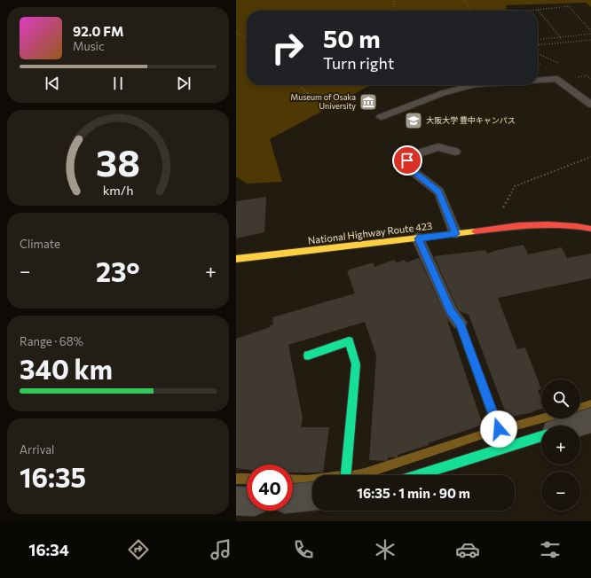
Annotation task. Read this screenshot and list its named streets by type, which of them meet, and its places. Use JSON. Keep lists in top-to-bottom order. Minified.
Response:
{"streets":{"main road":["National Highway Route 423"]},"places":{"museum":["Museum of Osaka University"],"school or university":["大阪大学 豊中キャンパス"]},"page":{"turn":["50 m","Turn right"],"song":["92.0 FM","Music"],"tile":["Climate",["Range · 68%","340 km"],["Arrival","16:35"]],"heat":["−","23°","+"],"map_buttons":["+","−"],"limit":"40","trip":"16:35 · 1 min · 90 m","tabs":"16:34","gauge":["38","km/h"]}}
